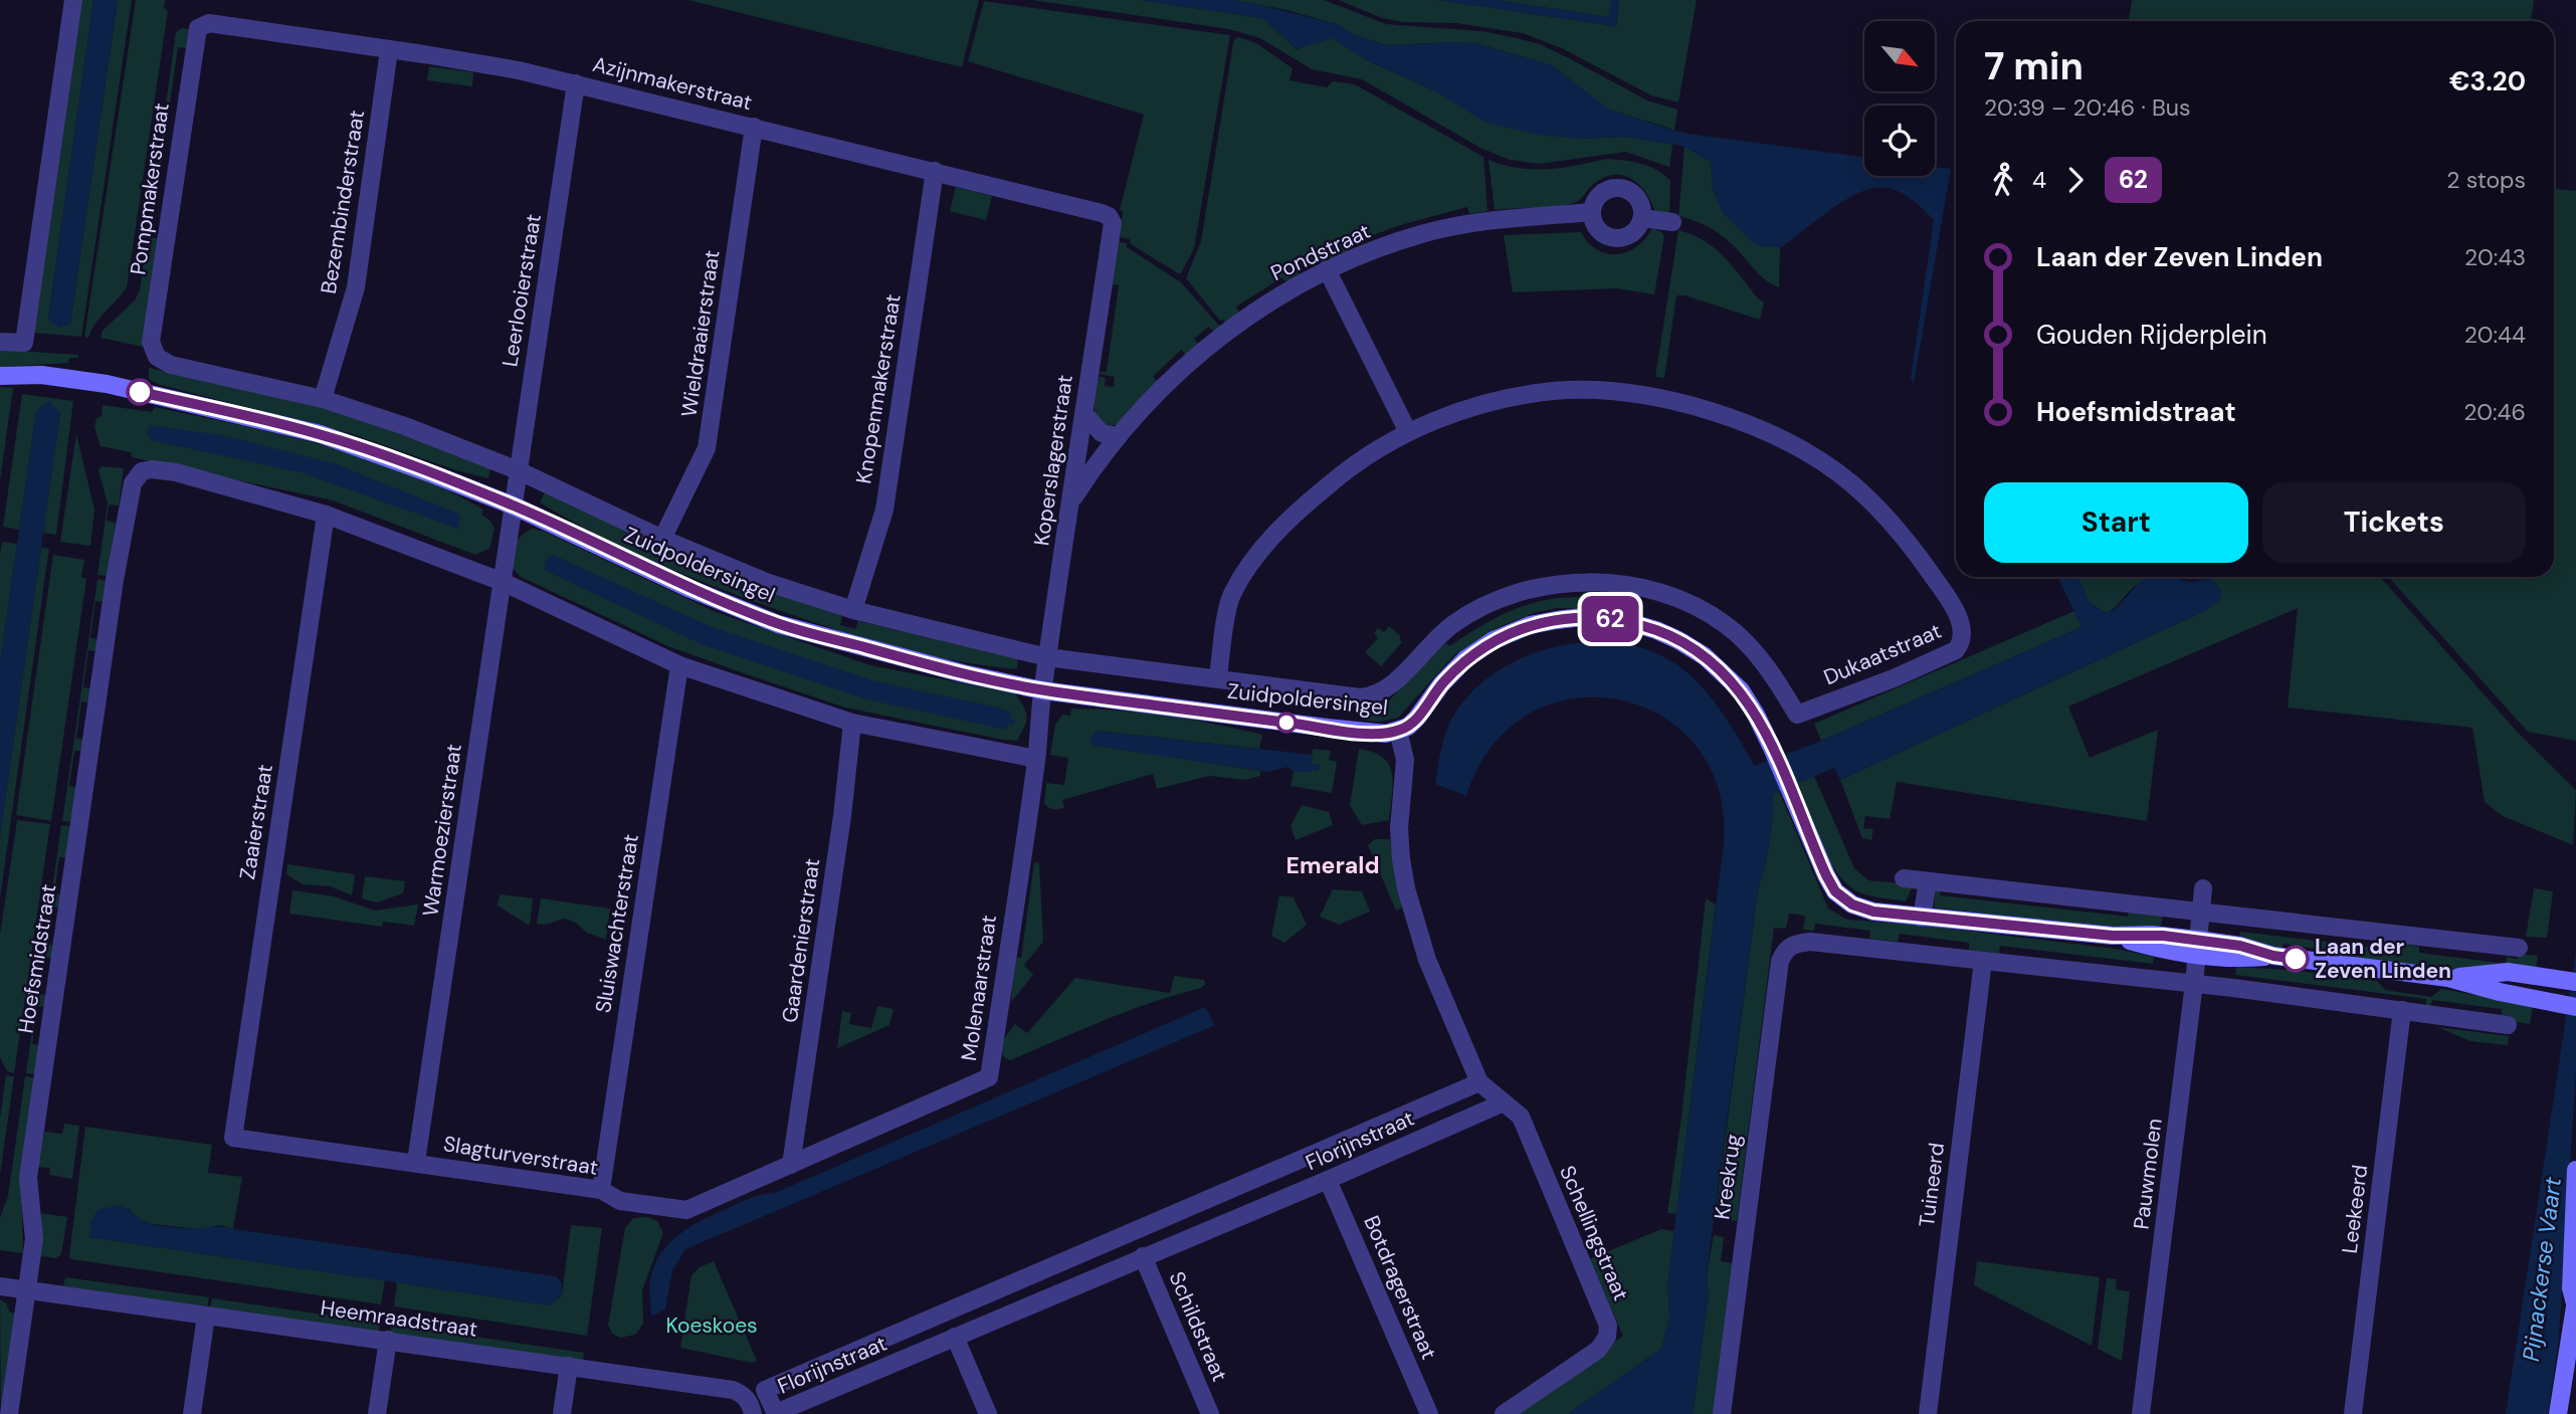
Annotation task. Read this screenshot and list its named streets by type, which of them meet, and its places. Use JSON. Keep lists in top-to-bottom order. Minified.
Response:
{"streets":{"street":["Azijnmakerstraat","Pompmakerstraat","Bezembinderstraat","Pondstraat","Leerlooierstraat","Wieldraaierstraat","Knopenmakerstraat","Koperslagerstraat","Zuidpoldersingel","Dukaatstraat","Zaaierstraat","Warmoezierstraat","Sluiswachterstraat","Gaardenierstraat","Hoefsmidstraat","Molenaarstraat","Florijnstraat","Slagturverstraat","Pauwmolen","Kreekrug","Tuineerd","Leekeerd","Schellingstraat","Botdragerstraat","Heemraadstraat","Schildstraat"]},"crossings":[["Azijnmakerstraat","Pompmakerstraat"],["Azijnmakerstraat","Bezembinderstraat"],["Azijnmakerstraat","Leerlooierstraat"],["Azijnmakerstraat","Wieldraaierstraat"],["Azijnmakerstraat","Knopenmakerstraat"],["Azijnmakerstraat","Koperslagerstraat"],["Pompmakerstraat","Zuidpoldersingel"],["Bezembinderstraat","Zuidpoldersingel"],["Pondstraat","Koperslagerstraat"],["Leerlooierstraat","Zuidpoldersingel"],["Leerlooierstraat","Warmoezierstraat"],["Wieldraaierstraat","Zuidpoldersingel"],["Knopenmakerstraat","Zuidpoldersingel"],["Koperslagerstraat","Zuidpoldersingel"],["Koperslagerstraat","Molenaarstraat"],["Zuidpoldersingel","Dukaatstraat"],["Zuidpoldersingel","Warmoezierstraat"],["Zuidpoldersingel","Molenaarstraat"],["Zaaierstraat","Hoefsmidstraat"],["Zaaierstraat","Slagturverstraat"],["Warmoezierstraat","Slagturverstraat"],["Sluiswachterstraat","Slagturverstraat"],["Gaardenierstraat","Molenaarstraat"],["Gaardenierstraat","Slagturverstraat"],["Hoefsmidstraat","Heemraadstraat"],["Molenaarstraat","Slagturverstraat"],["Florijnstraat","Schellingstraat"],["Florijnstraat","Botdragerstraat"],["Florijnstraat","Schildstraat"],["Kreekrug","Tuineerd"]],"districts":["Emerald"],"water":["Pijnackerse Vaart"],"parks":["Koeskoes"],"places":["Laan der Zeven Linden"],"lines":["bus line 62"],"north":"bottom right","page":{"on_map":"62","heading":["7 min","20:39 – 20:46 · Bus","€3.20"],"legs":["4","62","2 stops"],"list":[{"name":"Laan der Zeven Linden","value":"20:43"},{"name":"Gouden Rijderplein","value":"20:44"},{"name":"Hoefsmidstraat","value":"20:46"}],"buttons":["Start","Tickets"]}}
